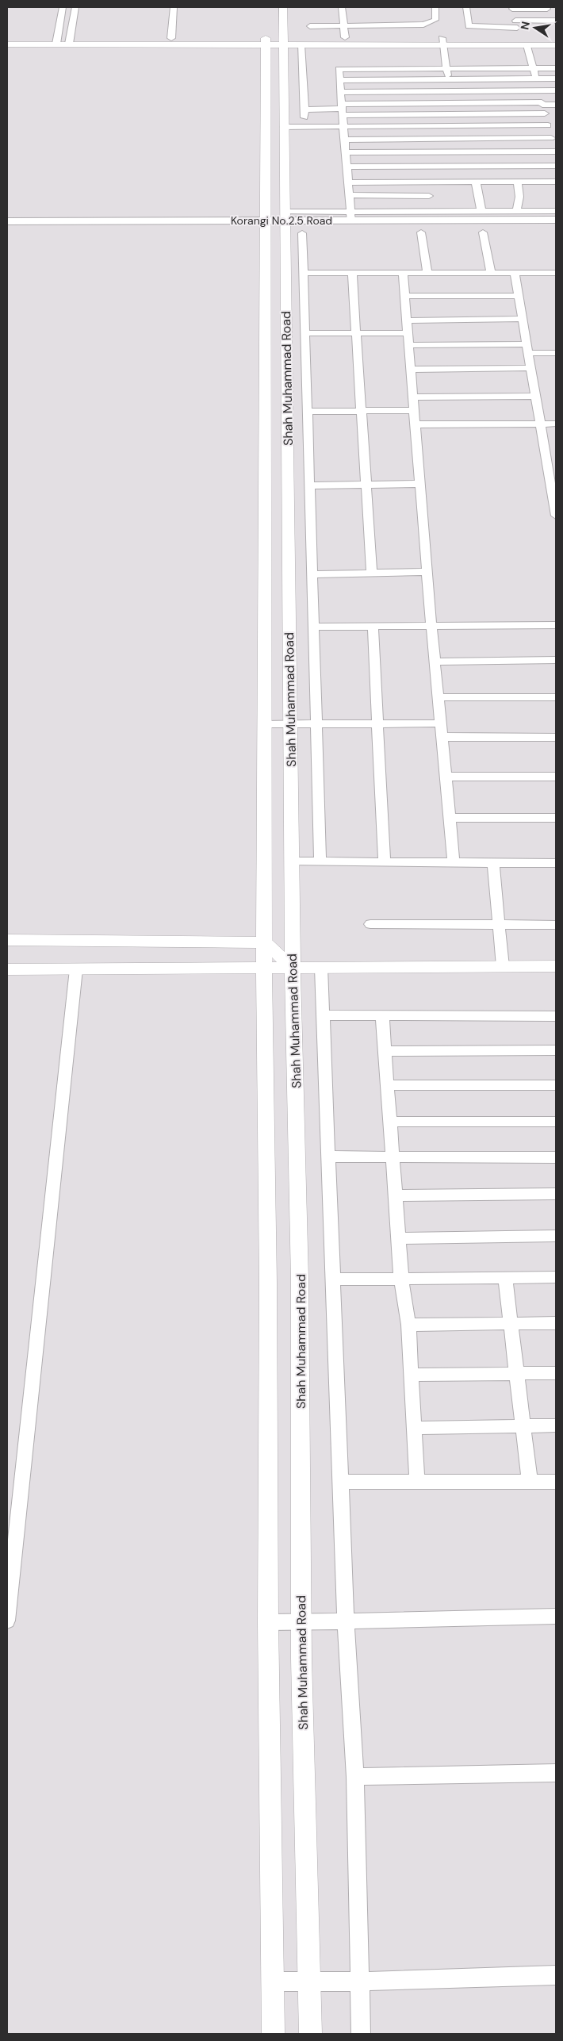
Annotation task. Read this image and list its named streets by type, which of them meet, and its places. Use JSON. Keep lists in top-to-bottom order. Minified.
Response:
{"streets":{"main road":["Korangi No.2.5 Road"],"street":["Shah Muhammad Road"]},"crossings":[["Korangi No.2.5 Road","Shah Muhammad Road"]],"north":"left"}
